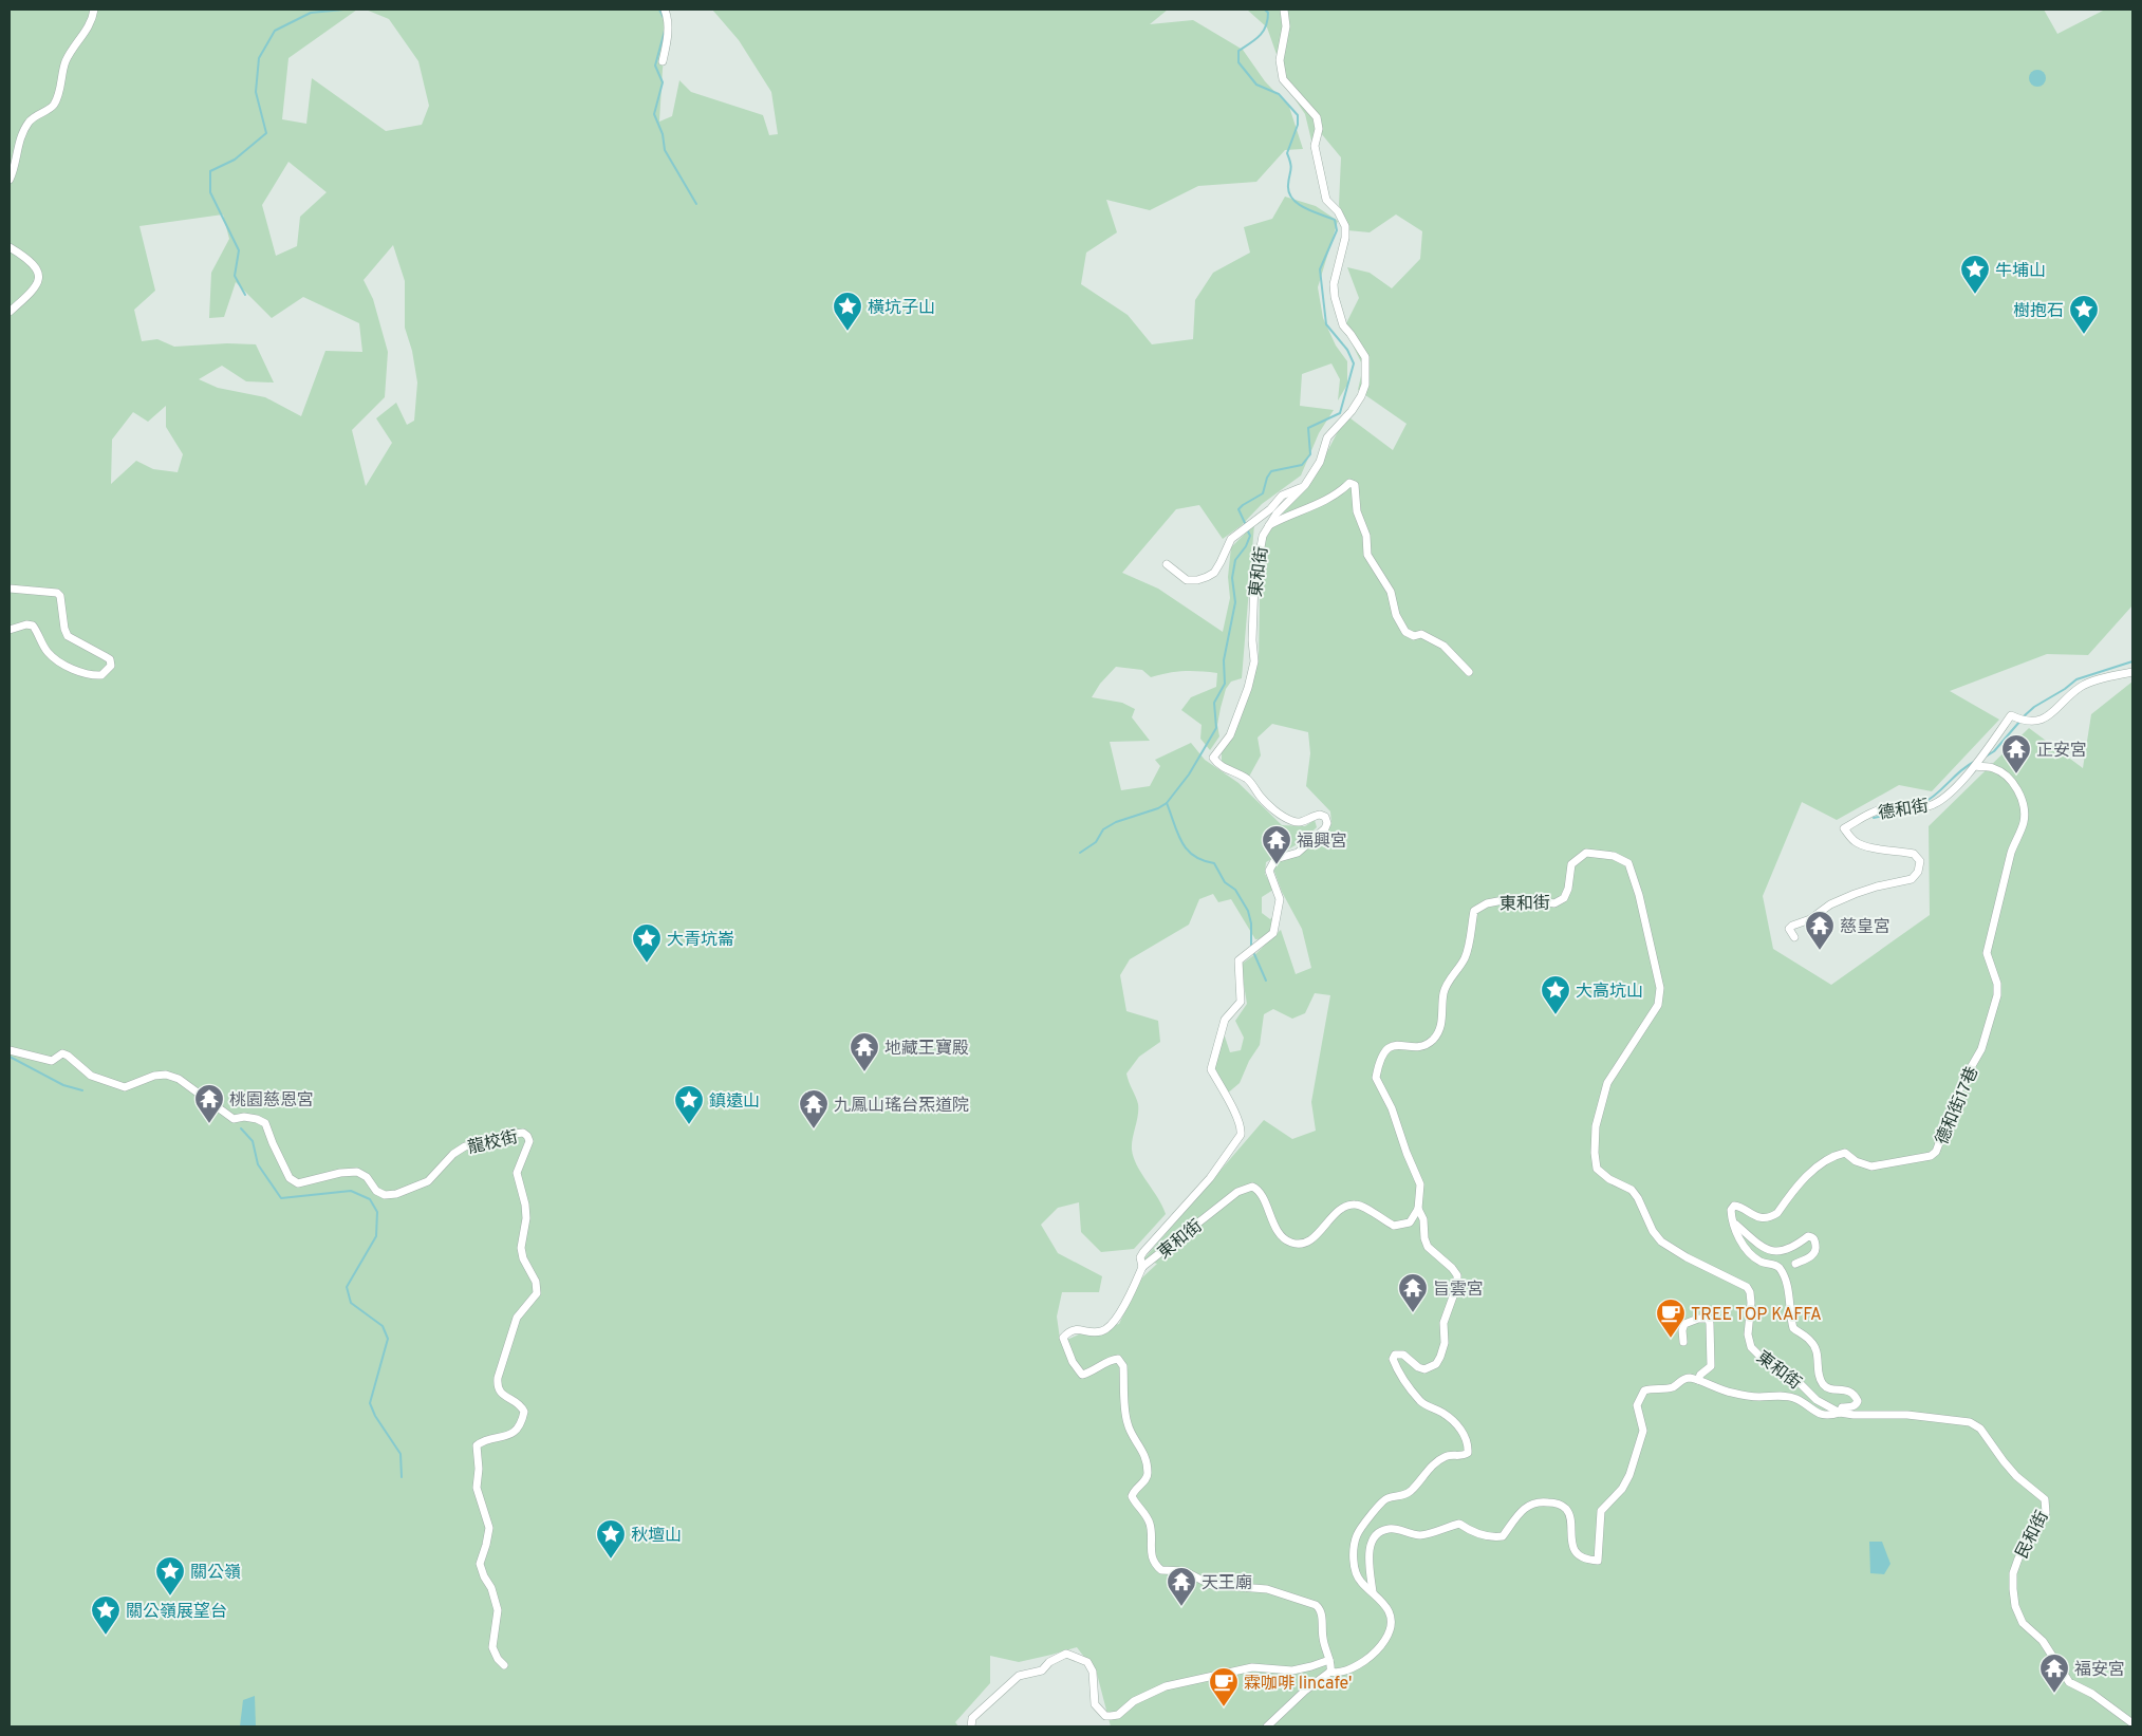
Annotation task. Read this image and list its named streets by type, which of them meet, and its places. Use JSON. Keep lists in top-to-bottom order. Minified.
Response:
{"streets":{"street":["東和街","德和街","德和街17巷","龍校街","民和街"]},"crossings":[["東和街","民和街"],["德和街","德和街17巷"]],"places":{"place":["牛埔山","橫坑子山","樹抱石","大青坑崙","大高坑山","鎮遠山","秋壇山","關公嶺","關公嶺展望台"],"temple":["正安宮","福興宮","慈皇宮","地藏王寶殿","桃園慈恩宮","九鳳山瑤台炁道院","旨雲宮","天王廟","福安宮"],"cafe":["TREE TOP KAFFA","霖咖啡 lincafe'"]}}
